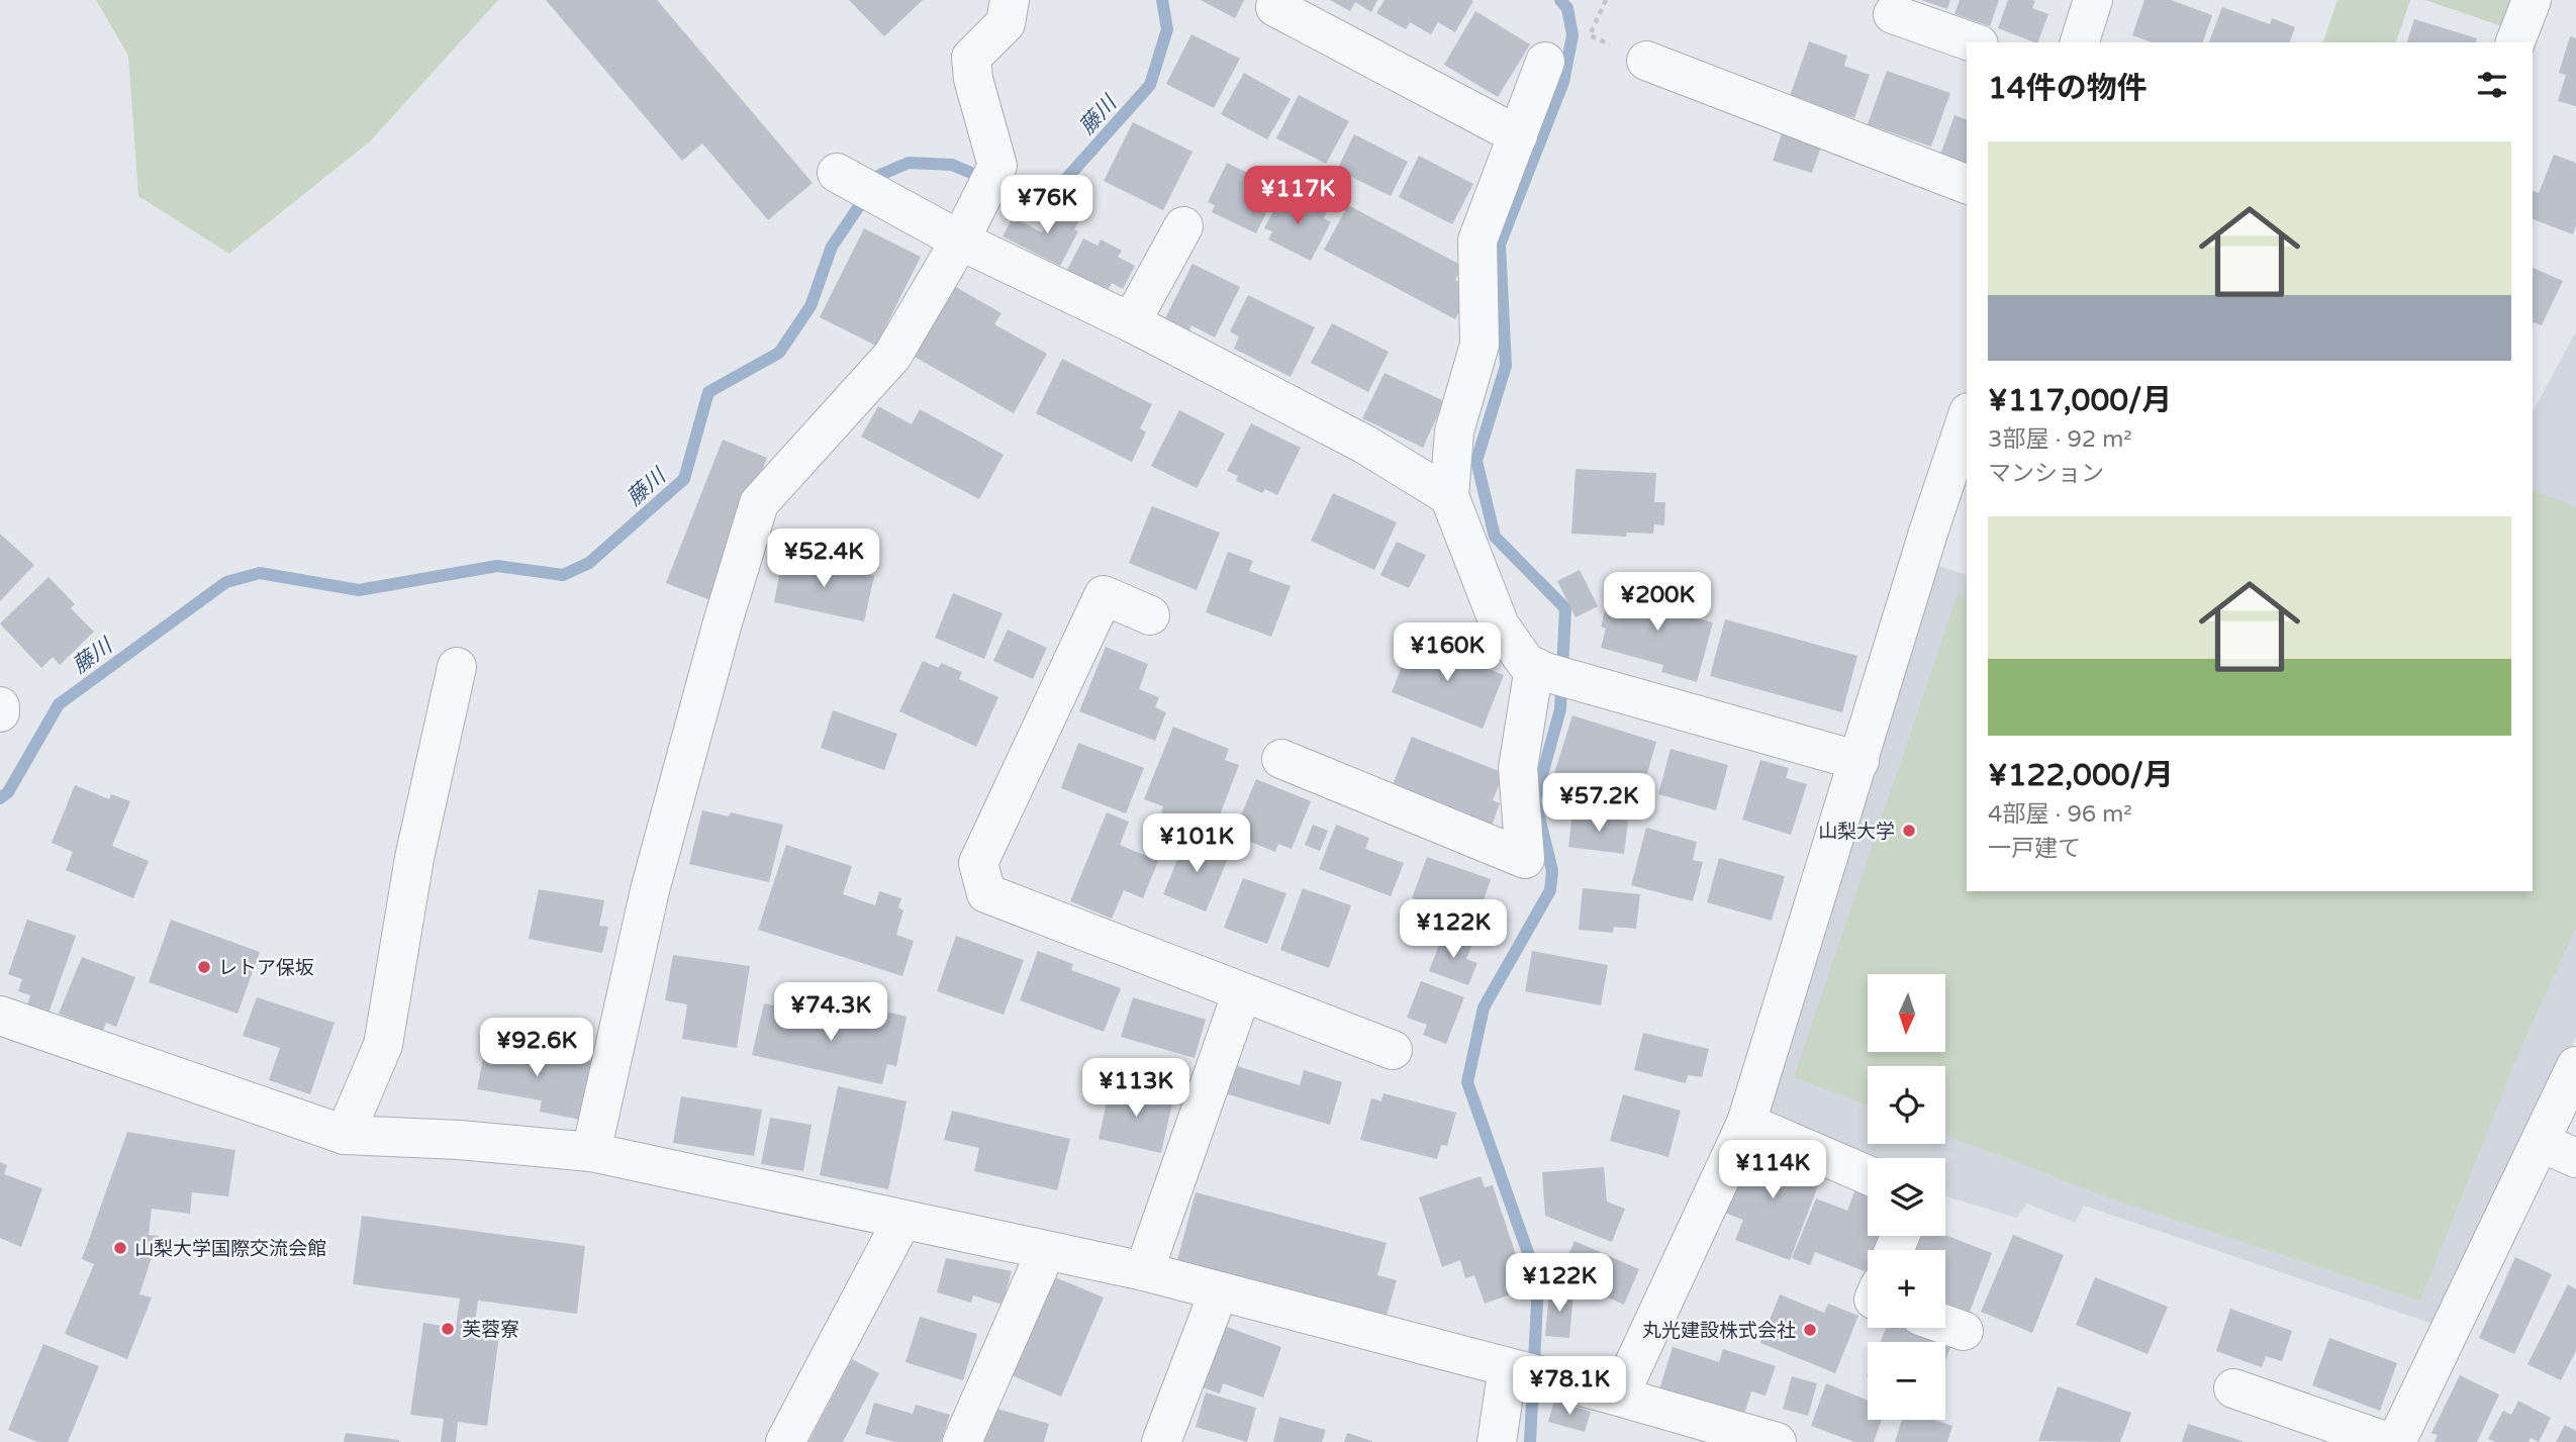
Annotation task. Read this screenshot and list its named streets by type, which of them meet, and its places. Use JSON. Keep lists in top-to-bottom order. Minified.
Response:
{"water":["藤川"],"places":["山梨大学","レトア保坂","山梨大学国際交流会館","芙蓉寮","丸光建設株式会社"],"north":"bottom","page":{"heading":"14件の物件","list":[{"name":"¥117,000/月","note":"3部屋 · 92 m² · マンション"},{"name":"¥122,000/月","note":"4部屋 · 96 m² · 一戸建て"}],"price":["¥117K","¥76K","¥52.4K","¥200K","¥160K","¥57.2K","¥101K","¥122K","¥74.3K","¥92.6K","¥113K","¥114K","¥122K","¥78.1K"],"map_buttons":["+","−"]}}
